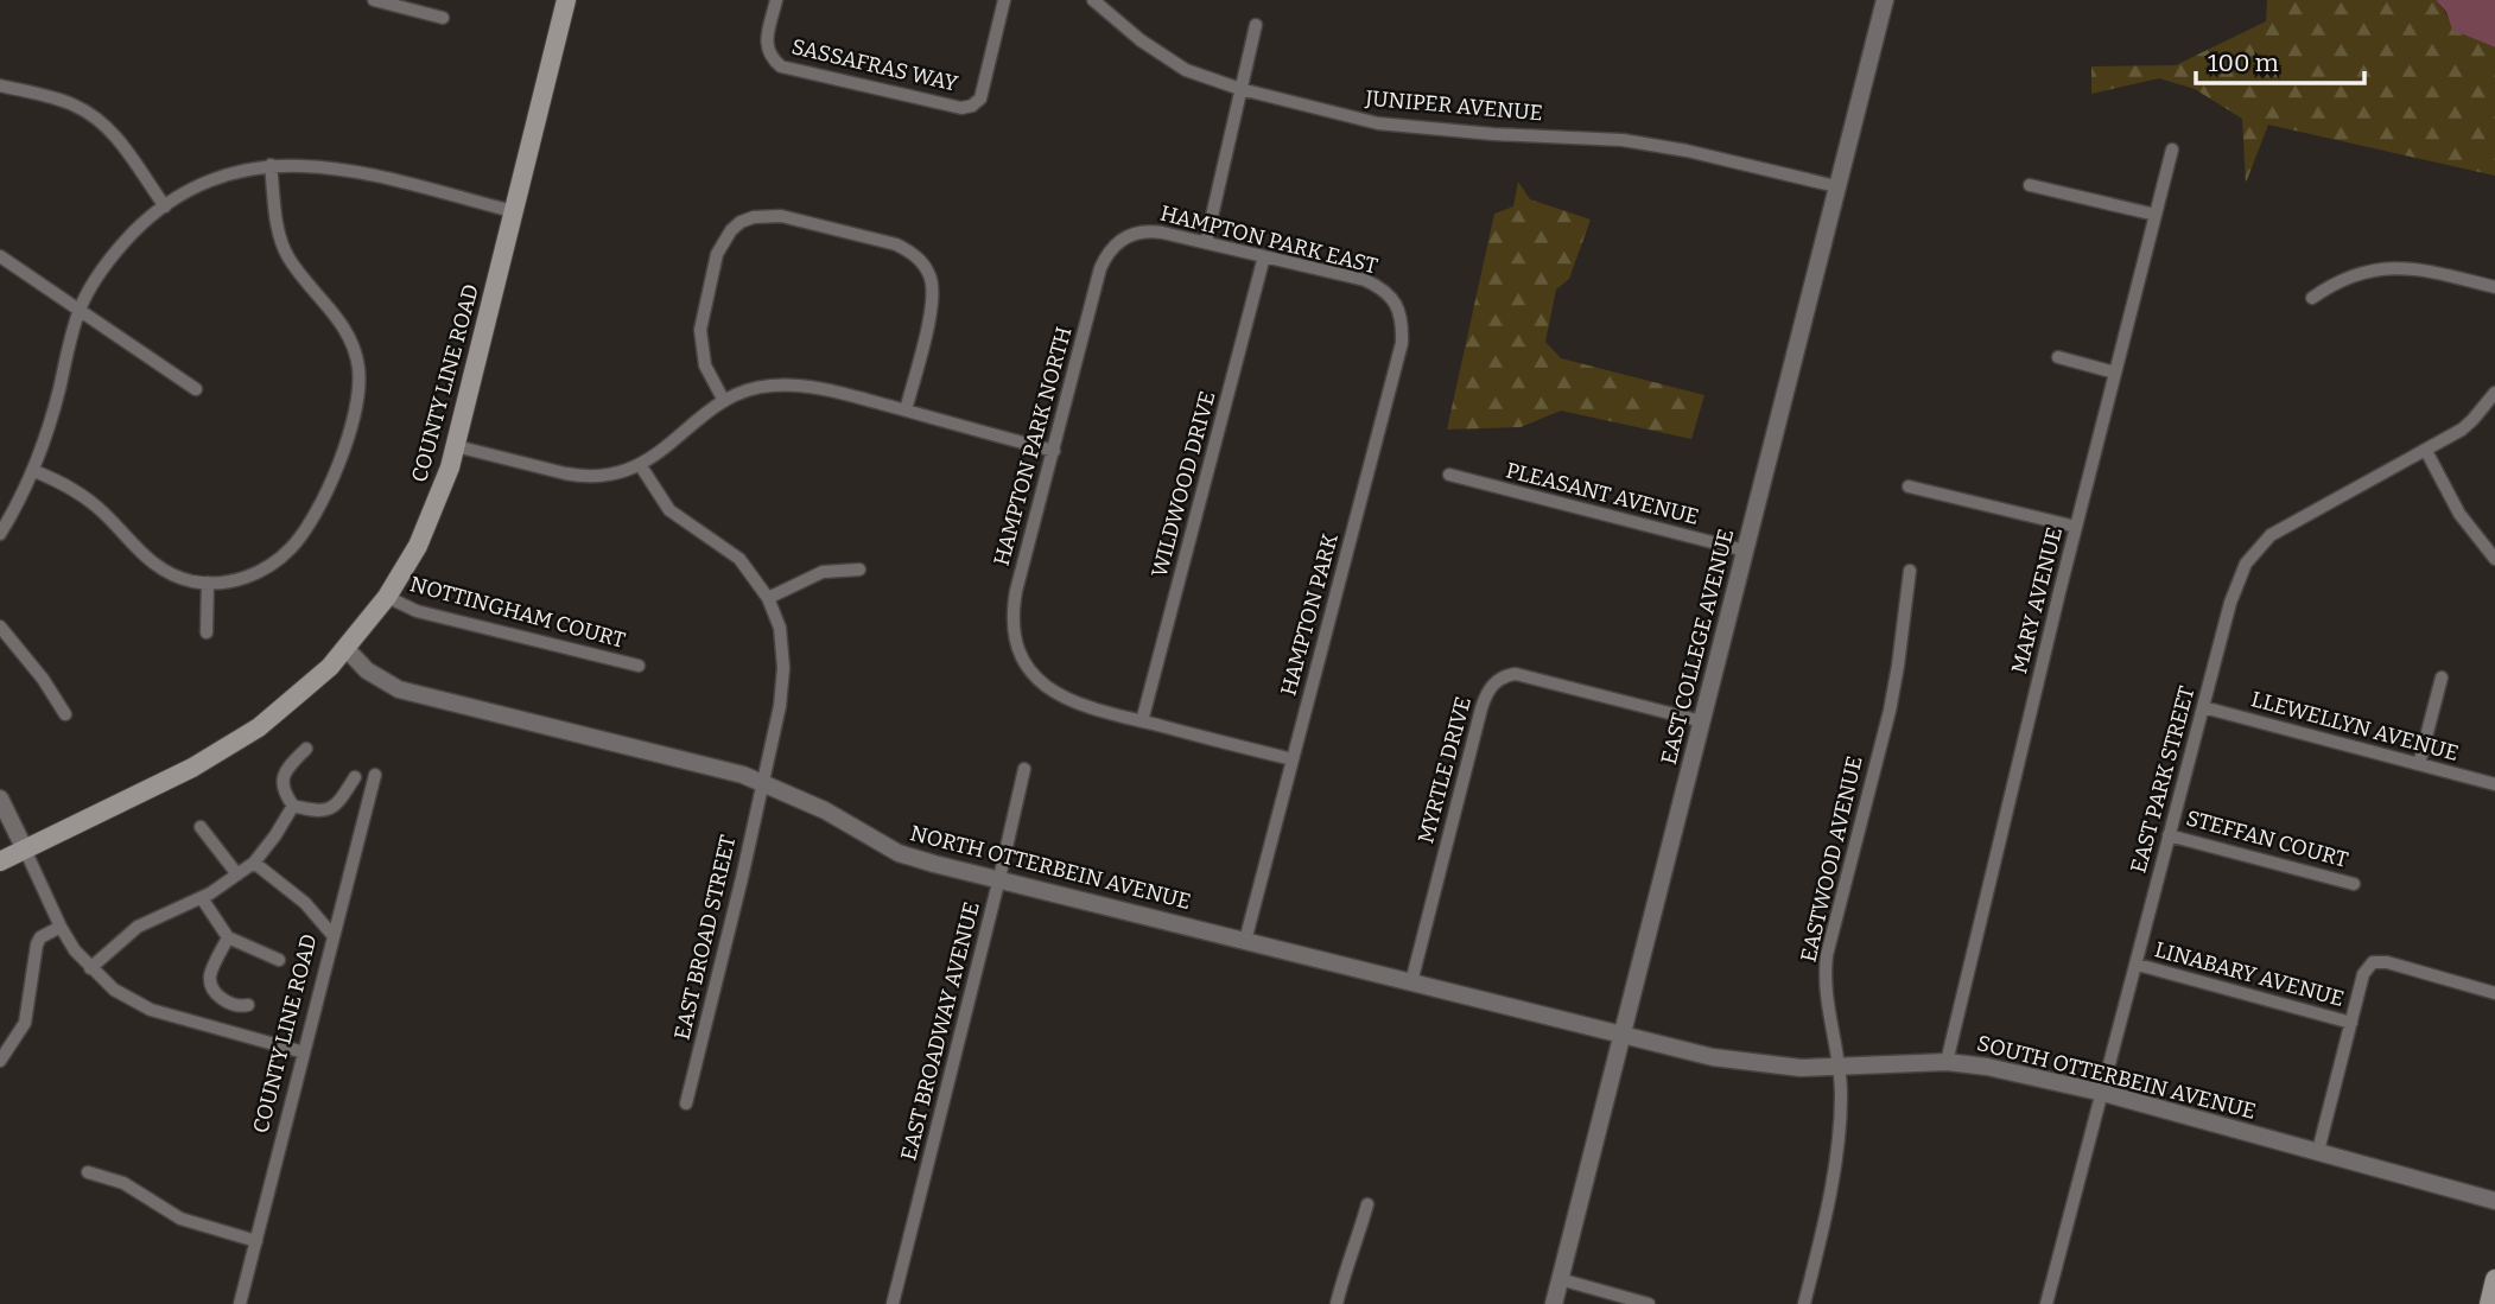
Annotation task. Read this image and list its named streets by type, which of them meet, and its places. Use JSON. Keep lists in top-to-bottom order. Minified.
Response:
{"streets":{"main road":["COUNTY LINE ROAD"],"street":["SASSAFRAS WAY","JUNIPER AVENUE","HAMPTON PARK EAST","HAMPTON PARK NORTH","WILDWOOD DRIVE","PLEASANT AVENUE","MARY AVENUE","NOTTINGHAM COURT","HAMPTON PARK","EAST COLLEGE AVENUE","LLEWELLYN AVENUE","MYRTLE DRIVE","EAST PARK STREET","STEFFAN COURT","EASTWOOD AVENUE","NORTH OTTERBEIN AVENUE","EAST BROAD STREET","LINABARY AVENUE","EAST BROADWAY AVENUE","SOUTH OTTERBEIN AVENUE"]},"crossings":[["JUNIPER AVENUE","EAST COLLEGE AVENUE"],["HAMPTON PARK EAST","HAMPTON PARK NORTH"],["HAMPTON PARK EAST","WILDWOOD DRIVE"],["HAMPTON PARK EAST","HAMPTON PARK"],["COUNTY LINE ROAD","NOTTINGHAM COURT"],["COUNTY LINE ROAD","NORTH OTTERBEIN AVENUE"],["HAMPTON PARK NORTH","WILDWOOD DRIVE"],["PLEASANT AVENUE","EAST COLLEGE AVENUE"],["MARY AVENUE","SOUTH OTTERBEIN AVENUE"],["HAMPTON PARK","NORTH OTTERBEIN AVENUE"],["EAST COLLEGE AVENUE","MYRTLE DRIVE"],["EAST COLLEGE AVENUE","NORTH OTTERBEIN AVENUE"],["EAST COLLEGE AVENUE","SOUTH OTTERBEIN AVENUE"],["LLEWELLYN AVENUE","EAST PARK STREET"],["MYRTLE DRIVE","NORTH OTTERBEIN AVENUE"],["EAST PARK STREET","STEFFAN COURT"],["EAST PARK STREET","LINABARY AVENUE"],["EAST PARK STREET","SOUTH OTTERBEIN AVENUE"],["EASTWOOD AVENUE","SOUTH OTTERBEIN AVENUE"],["NORTH OTTERBEIN AVENUE","EAST BROAD STREET"],["NORTH OTTERBEIN AVENUE","EAST BROADWAY AVENUE"],["NORTH OTTERBEIN AVENUE","SOUTH OTTERBEIN AVENUE"]],"scale_bar":"100 m"}
